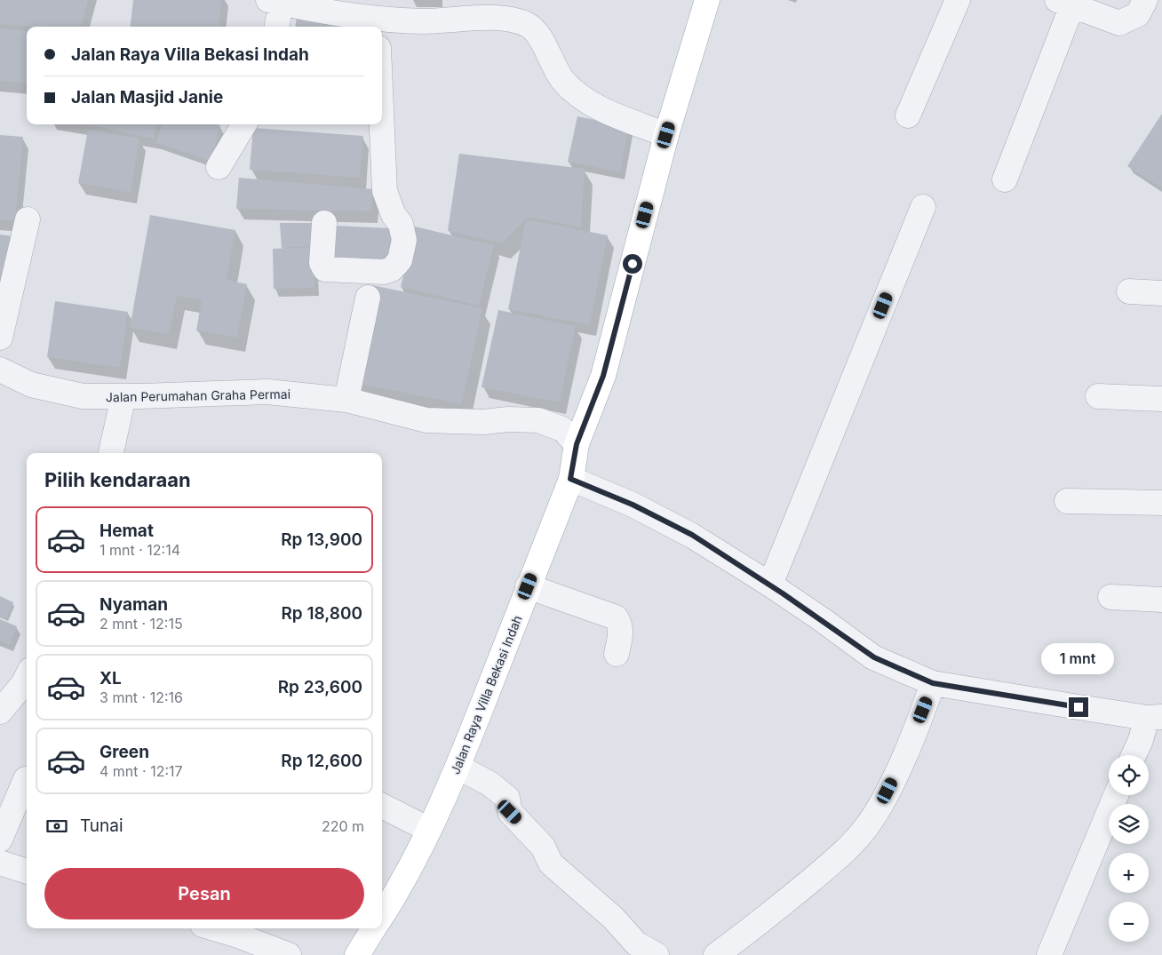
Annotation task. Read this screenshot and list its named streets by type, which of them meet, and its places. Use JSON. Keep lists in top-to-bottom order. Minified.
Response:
{"streets":{"main road":["Jalan Raya Villa Bekasi Indah"],"street":["Jalan Perumahan Graha Permai"]},"crossings":[["Jalan Perumahan Graha Permai","Jalan Raya Villa Bekasi Indah"]],"page":{"banner":["Jalan Raya Villa Bekasi Indah","Jalan Masjid Janie"],"heading":"Pilih kendaraan","list":[{"name":"Hemat","note":"1 mnt · 12:14","value":"Rp 13,900"},{"name":"Nyaman","note":"2 mnt · 12:15","value":"Rp 18,800"},{"name":"XL","note":"3 mnt · 12:16","value":"Rp 23,600"},{"name":"Green","note":"4 mnt · 12:17","value":"Rp 12,600"}],"bubble":"1 mnt","map_buttons":["+","−"],"pay":["Tunai","220 m"],"buttons":"Pesan"}}
